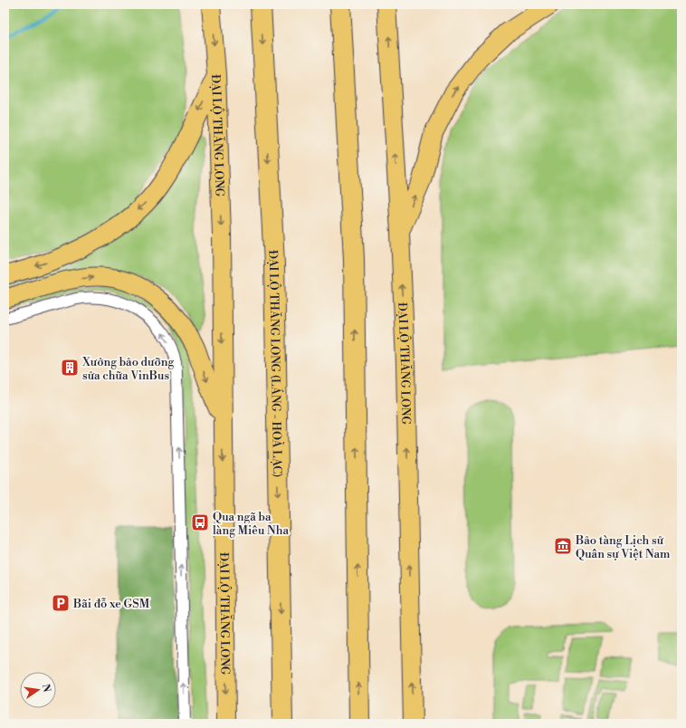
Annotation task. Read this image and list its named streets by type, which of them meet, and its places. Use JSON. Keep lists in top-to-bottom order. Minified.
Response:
{"streets":{"highway":["ĐẠI LỘ THĂNG LONG (LÁNG - HOÀ LẠC)"],"main road":["ĐẠI LỘ THĂNG LONG"]},"places":{"building":["Xưởng bảo dưỡng sửa chữa VinBus"],"bus stop":["Qua ngã ba làng Miêu Nha"],"museum":["Bảo tàng Lịch sử Quân sự Việt Nam"],"parking":["Bãi đỗ xe GSM"]},"north":"right"}
